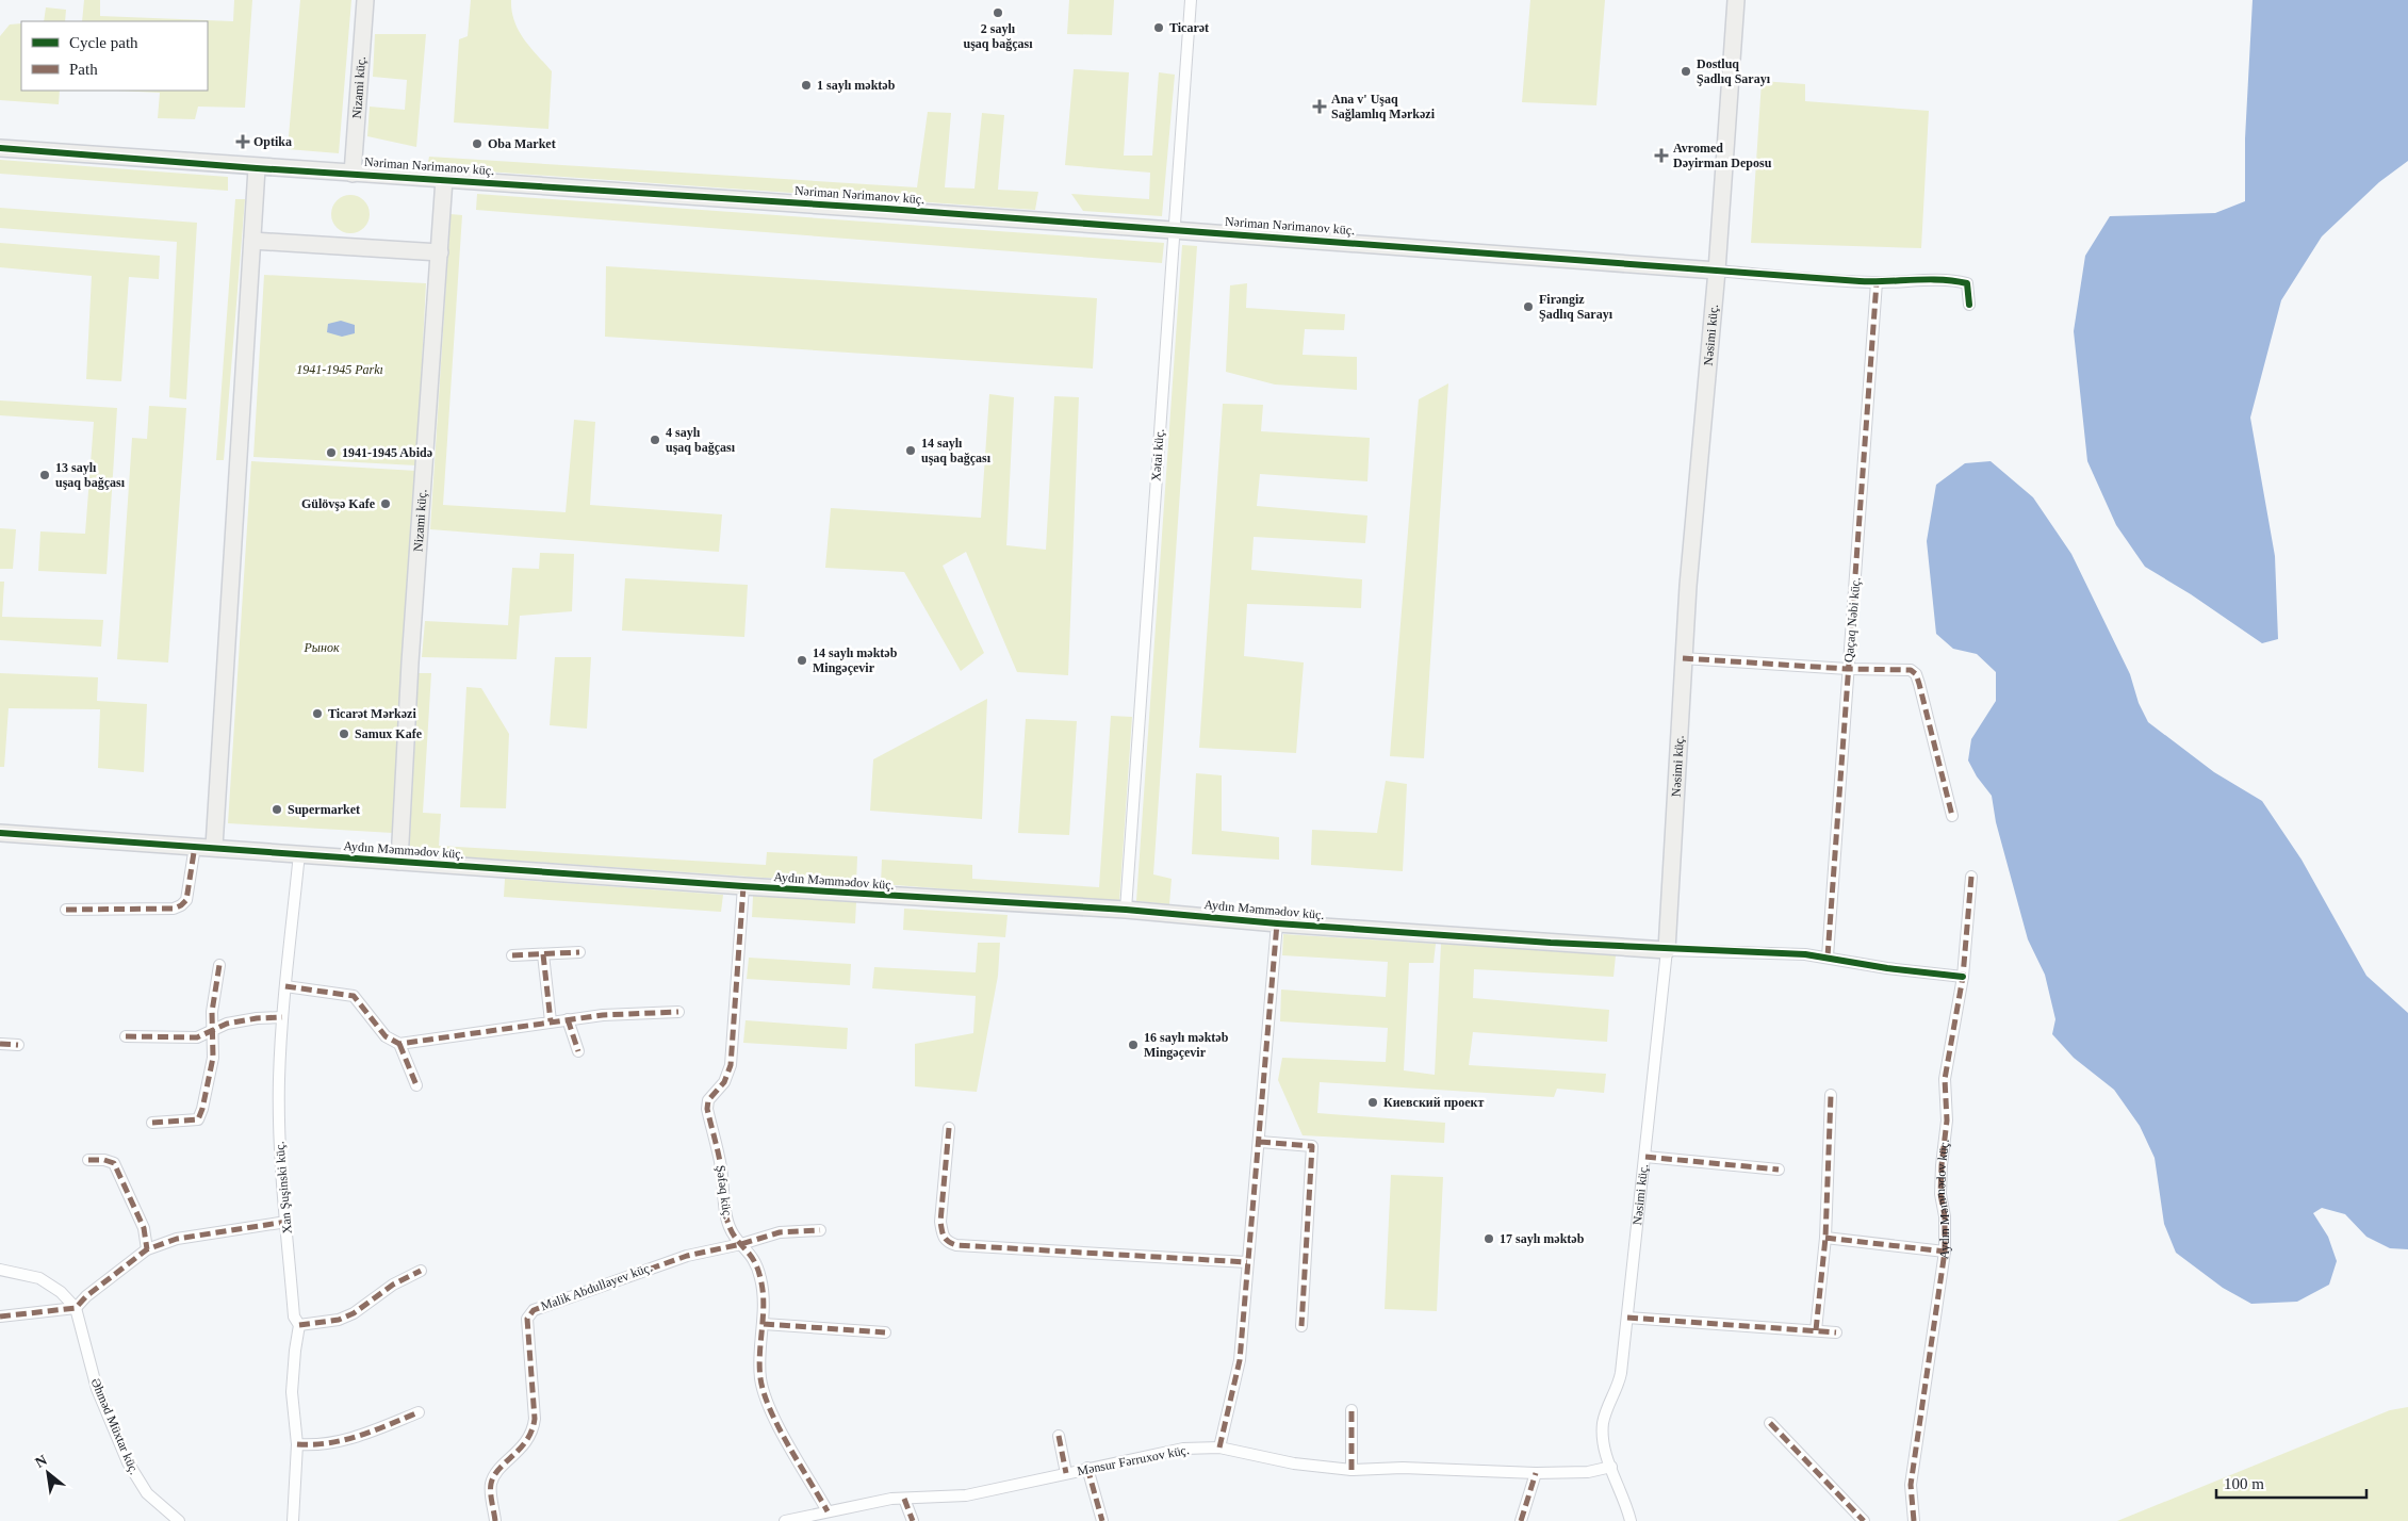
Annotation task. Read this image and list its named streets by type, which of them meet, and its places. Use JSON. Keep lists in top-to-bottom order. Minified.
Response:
{"streets":{"street":["Nizami küç.","Nəriman Nərimanov küç.","Nəsimi küç.","Xətai küç.","Qaçaq Nəbi küç.","Aydın Məmmədov küç.","Xan Şuşinski küç.","Şəfəq küç.","Malik Abdullayev küç.","Əhməd Müxtar küç.","Mənsur Fərruxov küç."]},"crossings":[["Nizami küç.","Nəriman Nərimanov küç."],["Nizami küç.","Aydın Məmmədov küç."],["Nəriman Nərimanov küç.","Nəsimi küç."],["Nəriman Nərimanov küç.","Xətai küç."],["Nəsimi küç.","Aydın Məmmədov küç."],["Nəsimi küç.","Mənsur Fərruxov küç."],["Xətai küç.","Aydın Məmmədov küç."],["Aydın Məmmədov küç.","Xan Şuşinski küç."],["Aydın Məmmədov küç.","Şəfəq küç."],["Şəfəq küç.","Malik Abdullayev küç."],["Şəfəq küç.","Mənsur Fərruxov küç."]],"parks":["1941-1945 Parkı","Рынок"],"places":{"other":["2 saylı uşaq bağçası","Ticarət","Dostluq Şadlıq Sarayı","1 saylı məktəb","Oba Market","Firəngiz Şadlıq Sarayı","4 saylı uşaq bağçası","14 saylı uşaq bağçası","1941-1945 Abidə","13 saylı uşaq bağçası","Gülövşə Kafe","14 saylı məktəb Mingəçevir","Ticarət Mərkəzi","Samux Kafe","Supermarket","16 saylı məktəb Mingəçevir","Киевский проект","17 saylı məktəb"],"health":["Ana v' Uşaq Sağlamlıq Mərkəzi","Optika","Avromed Dəyirman Deposu"]},"legend":["Cycle path","Path"],"scale_bar":"100 m","north":"top left"}
